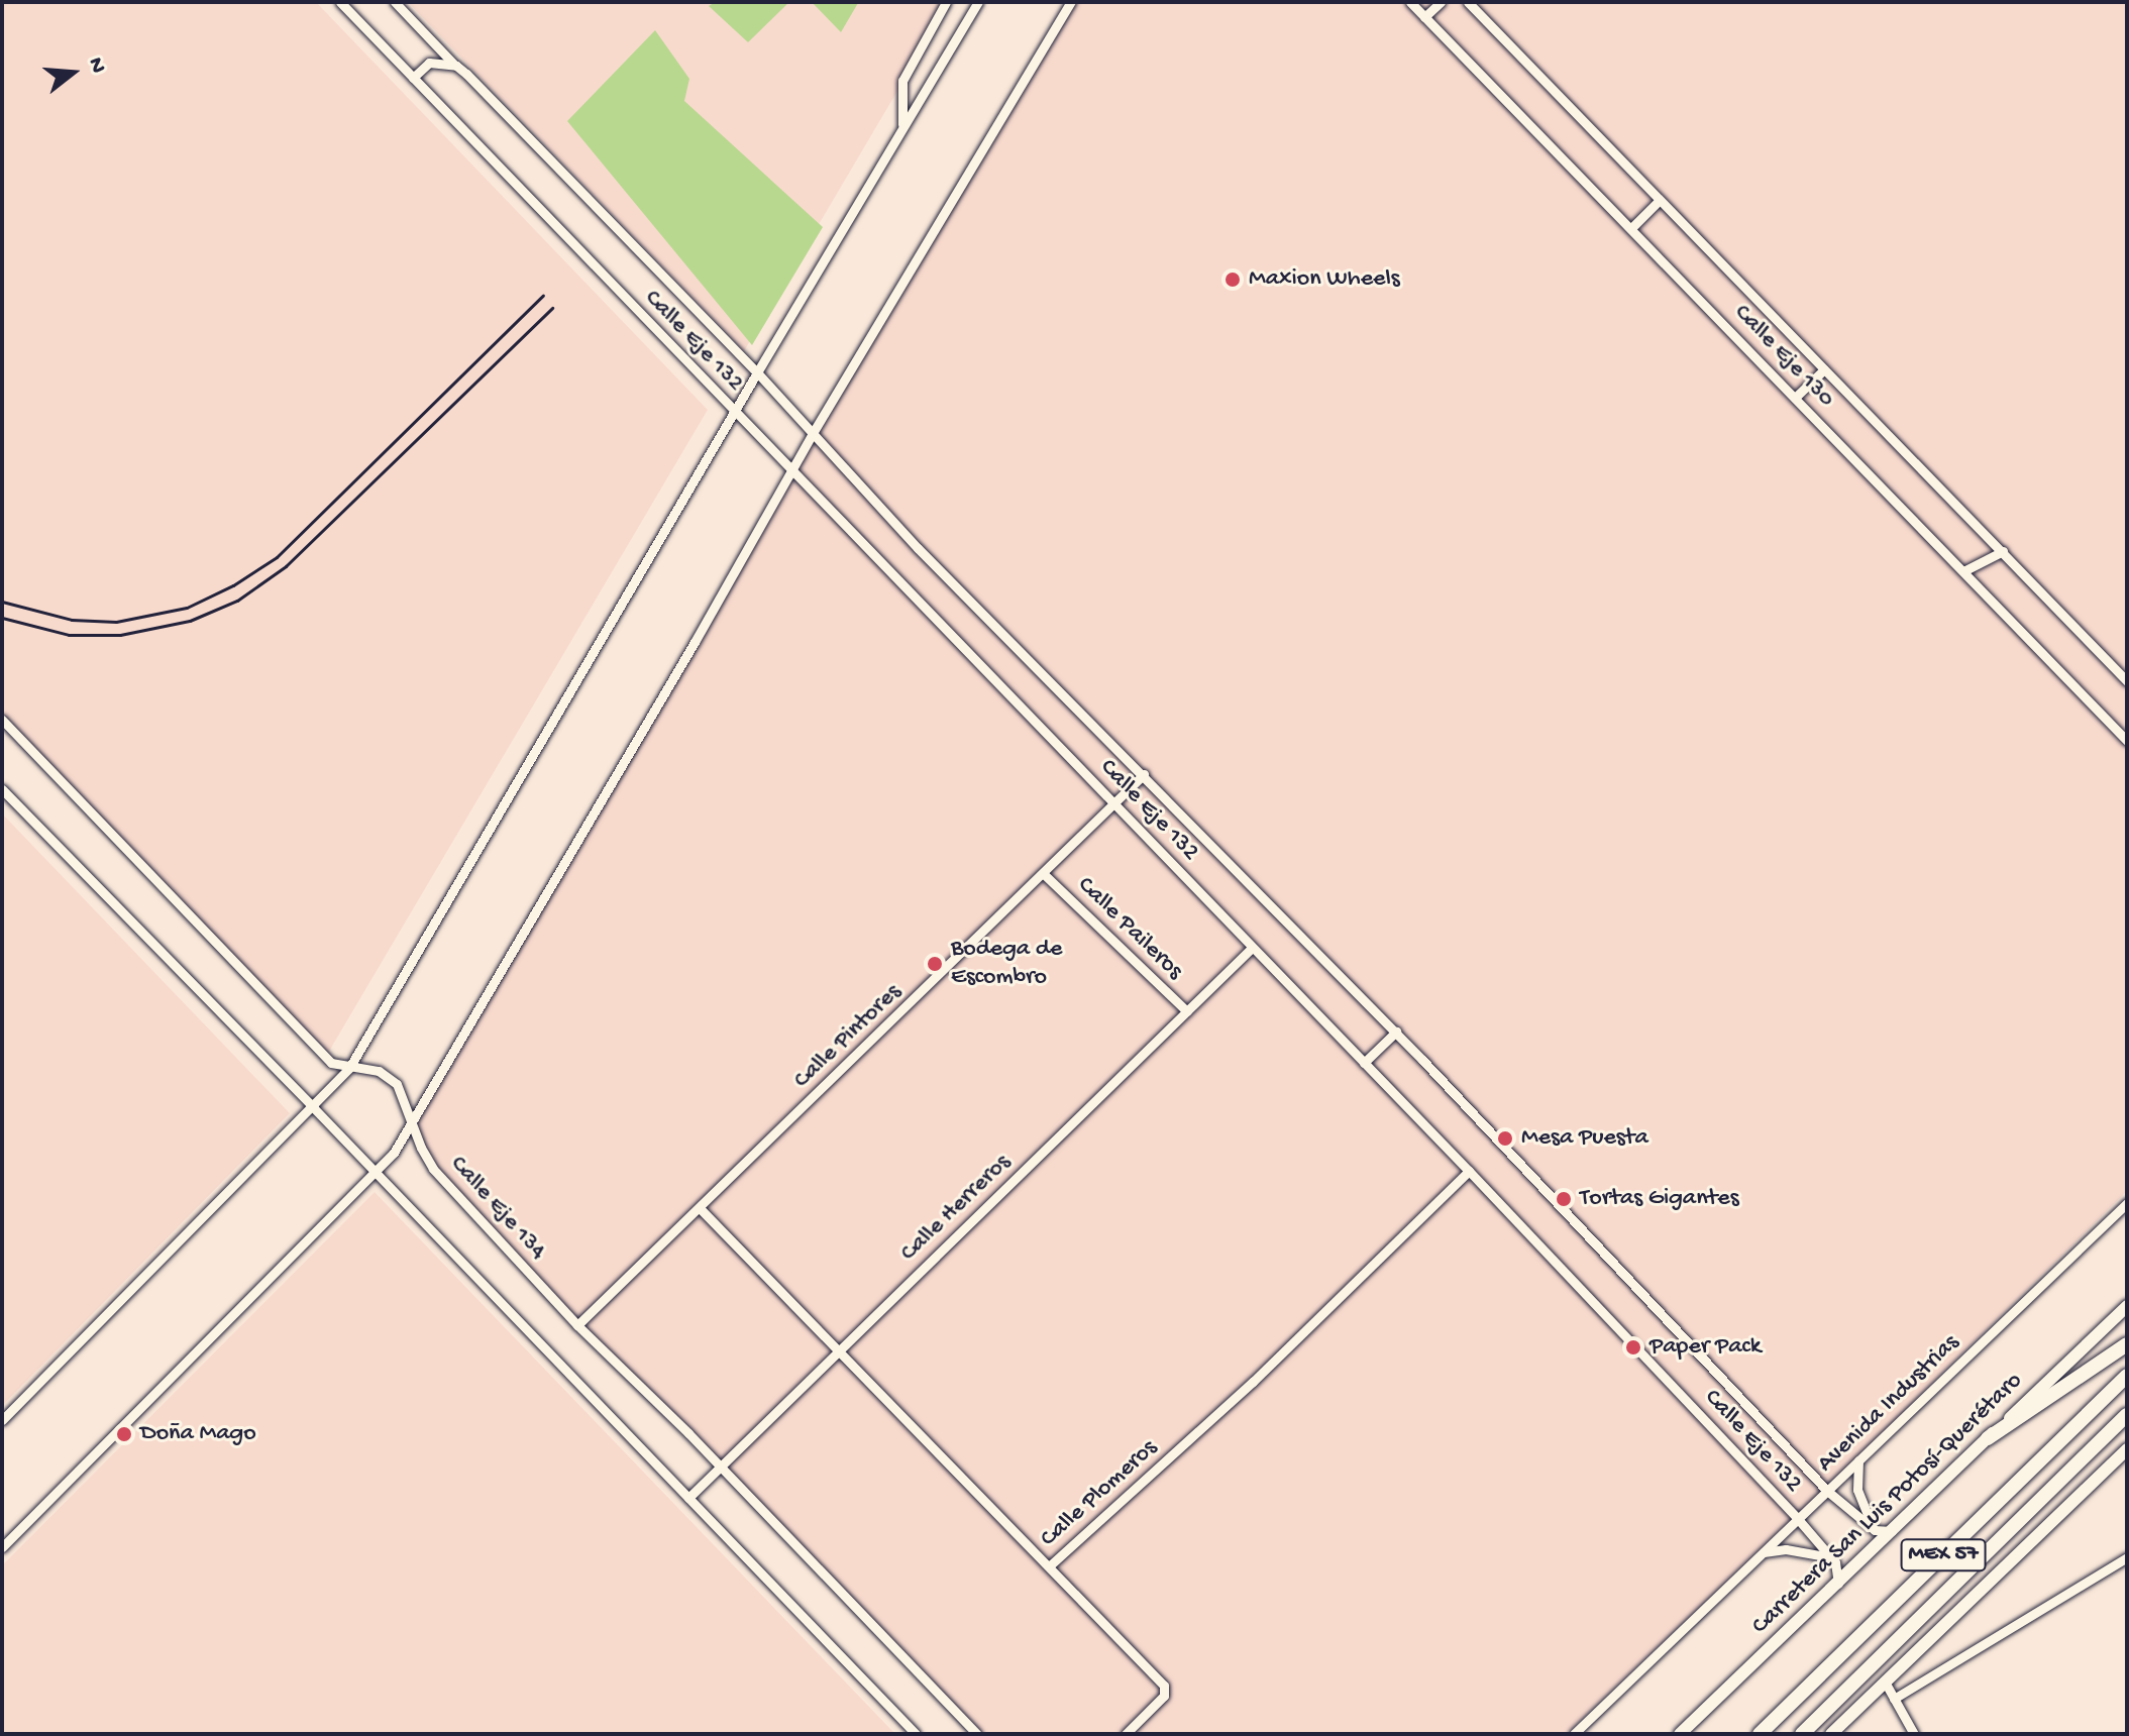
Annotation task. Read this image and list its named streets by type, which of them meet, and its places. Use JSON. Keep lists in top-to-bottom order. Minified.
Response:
{"streets":{"highway":["MEX 57"],"main road":["Carretera San Luis Potosí-Querétaro"],"street":["Calle Eje 132","Calle Eje 130","Calle Paileros","Calle Pintores","Calle Eje 134","Calle Herreros","Avenida Industrias","Calle Plomeros"]},"crossings":[["Calle Eje 132","Calle Pintores"],["Calle Eje 132","Calle Herreros"],["Calle Eje 132","Avenida Industrias"],["Calle Eje 132","Calle Plomeros"],["Calle Eje 132","Carretera San Luis Potosí-Querétaro"],["Calle Paileros","Calle Pintores"],["Calle Paileros","Calle Herreros"],["Calle Pintores","Calle Eje 134"],["Calle Pintores","Calle Plomeros"],["Calle Eje 134","Calle Herreros"],["Calle Herreros","Calle Plomeros"]],"places":["Maxion Wheels","Bodega de Escombro","Mesa Puesta","Tortas Gigantes","Paper Pack","Doña Mago"],"north":"right"}
